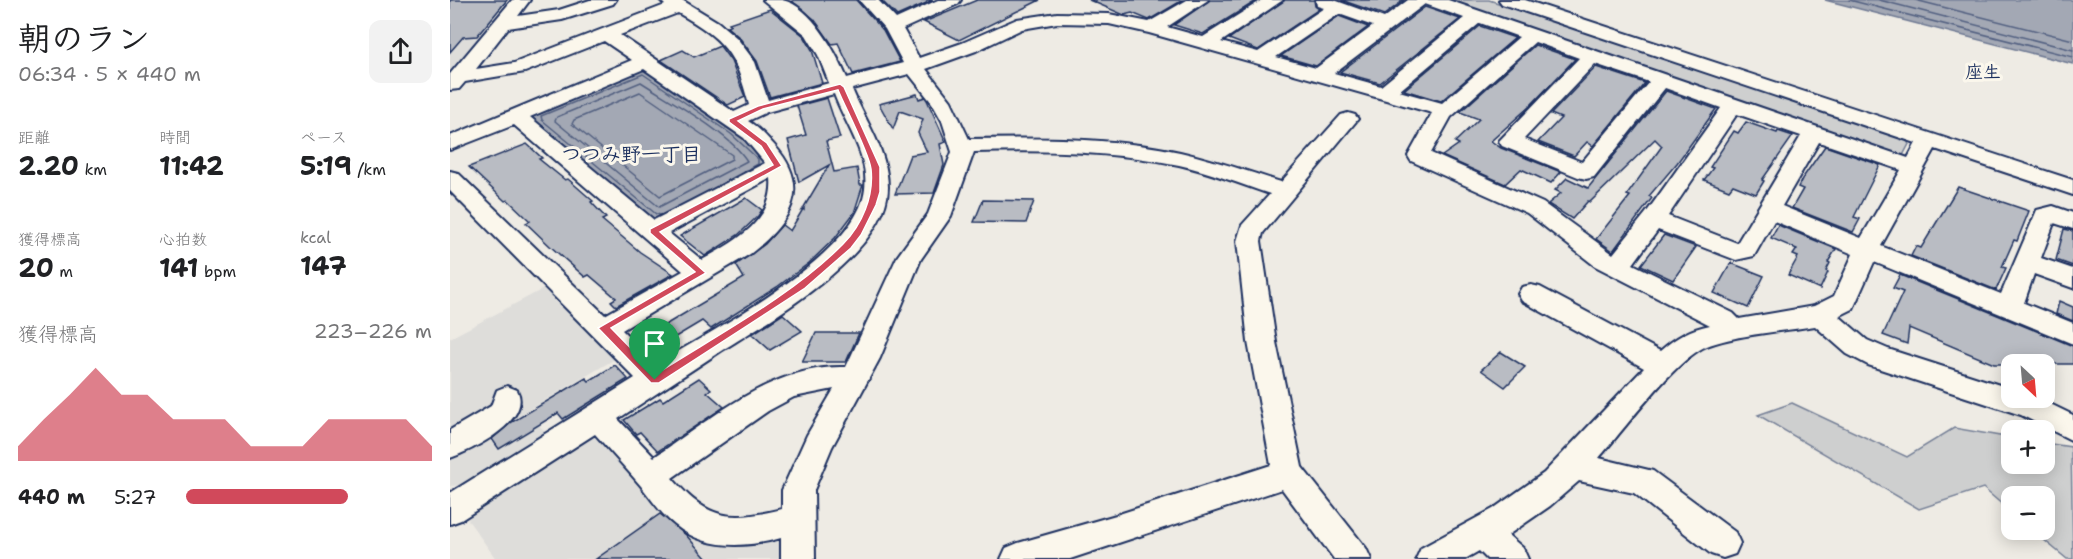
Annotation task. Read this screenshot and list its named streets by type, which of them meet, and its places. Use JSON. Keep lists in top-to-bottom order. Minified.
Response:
{"districts":["座生","つつみ野一丁目"],"north":"bottom right","page":{"heading":["朝のラン","06:34 · 5 × 440 m"],"stats":[["距離","2.20 km"],["時間","11:42"],["ペース","5:19 /km"],["獲得標高","20 m"],["心拍数","141 bpm"],["kcal","147"]],"chart":["獲得標高","223–226 m"],"map_buttons":["+","−"],"list":[{"name":"440 m","note":"5:27"}]}}
